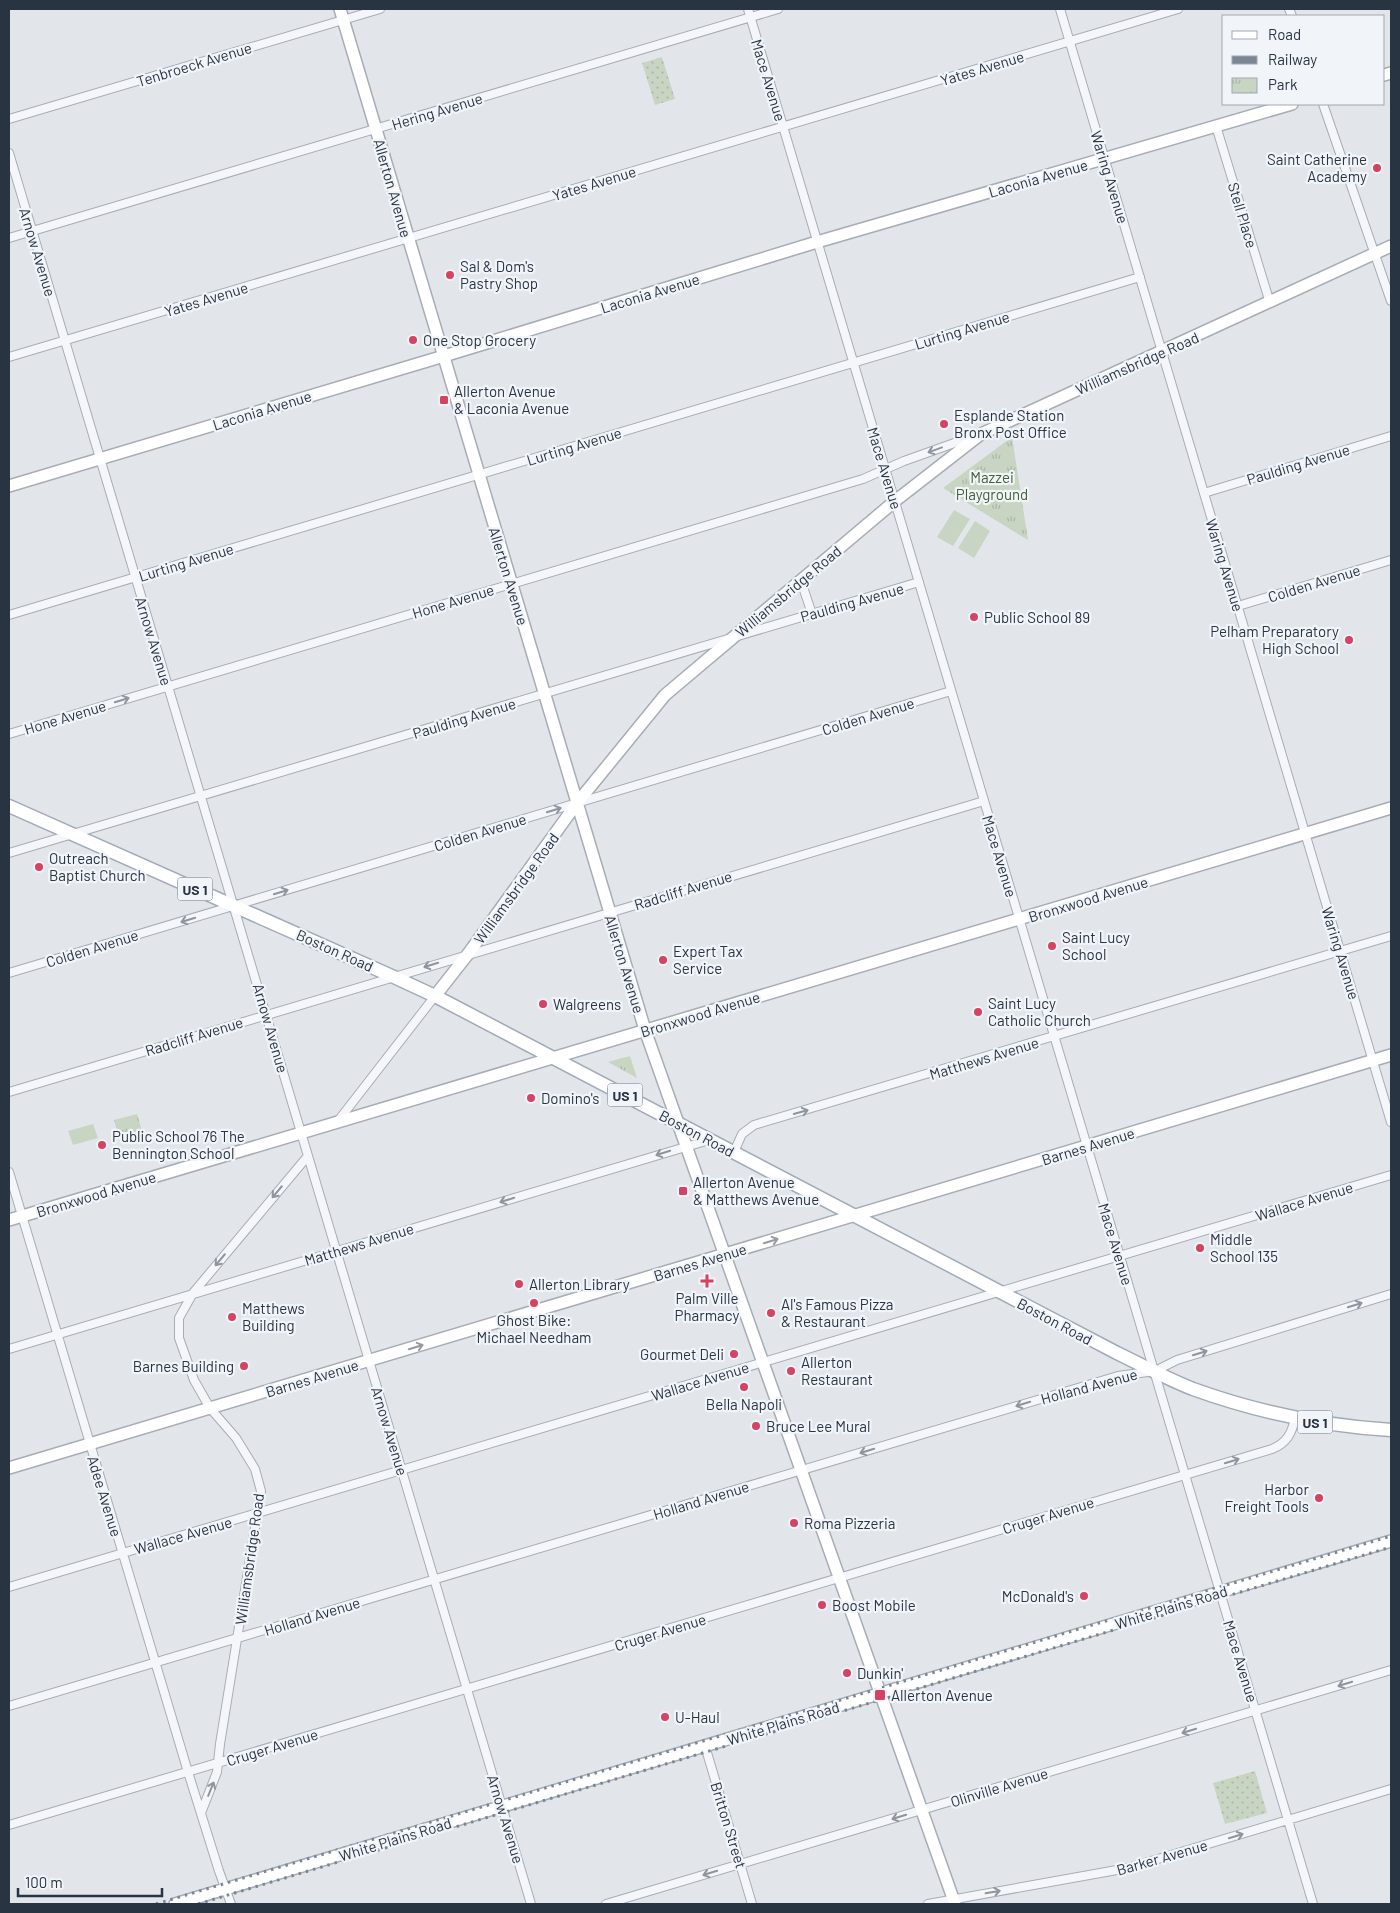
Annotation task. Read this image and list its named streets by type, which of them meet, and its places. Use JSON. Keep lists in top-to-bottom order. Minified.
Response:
{"streets":{"main road":["Laconia Avenue","Allerton Avenue","Williamsbridge Road","US 1","Bronxwood Avenue","Boston Road","Barnes Avenue","White Plains Road"],"street":["Tenbroeck Avenue","Yates Avenue","Mace Avenue","Hering Avenue","Waring Avenue","Stell Place","Arnow Avenue","Lurting Avenue","Paulding Avenue","Colden Avenue","Hone Avenue","Radcliff Avenue","Matthews Avenue","Wallace Avenue","Holland Avenue","Adee Avenue","Cruger Avenue","Olinville Avenue","Britton Street","Barker Avenue"]},"crossings":[["Tenbroeck Avenue","Allerton Avenue"],["Yates Avenue","Mace Avenue"],["Yates Avenue","Waring Avenue"],["Yates Avenue","Allerton Avenue"],["Yates Avenue","Arnow Avenue"],["Mace Avenue","Hering Avenue"],["Mace Avenue","Laconia Avenue"],["Mace Avenue","Lurting Avenue"],["Mace Avenue","Williamsbridge Road"],["Mace Avenue","Paulding Avenue"],["Mace Avenue","Colden Avenue"],["Mace Avenue","Hone Avenue"],["Mace Avenue","Radcliff Avenue"],["Mace Avenue","Bronxwood Avenue"],["Mace Avenue","Boston Road"],["Mace Avenue","Matthews Avenue"],["Mace Avenue","Barnes Avenue"],["Mace Avenue","Wallace Avenue"],["Mace Avenue","Holland Avenue"],["Mace Avenue","Cruger Avenue"],["Mace Avenue","White Plains Road"],["Mace Avenue","Olinville Avenue"],["Mace Avenue","Barker Avenue"],["Hering Avenue","Allerton Avenue"],["Hering Avenue","Arnow Avenue"],["Waring Avenue","Laconia Avenue"],["Waring Avenue","Lurting Avenue"],["Waring Avenue","Williamsbridge Road"],["Waring Avenue","Paulding Avenue"],["Waring Avenue","Colden Avenue"],["Waring Avenue","Bronxwood Avenue"],["Waring Avenue","Matthews Avenue"],["Waring Avenue","Barnes Avenue"],["Laconia Avenue","Allerton Avenue"],["Laconia Avenue","Stell Place"],["Laconia Avenue","Arnow Avenue"],["Allerton Avenue","Lurting Avenue"],["Allerton Avenue","Williamsbridge Road"],["Allerton Avenue","Paulding Avenue"],["Allerton Avenue","Colden Avenue"],["Allerton Avenue","Hone Avenue"],["Allerton Avenue","Radcliff Avenue"],["Allerton Avenue","Bronxwood Avenue"],["Allerton Avenue","Boston Road"],["Allerton Avenue","Matthews Avenue"],["Allerton Avenue","Barnes Avenue"],["Allerton Avenue","Wallace Avenue"],["Allerton Avenue","Holland Avenue"],["Allerton Avenue","Cruger Avenue"],["Allerton Avenue","White Plains Road"],["Allerton Avenue","Olinville Avenue"],["Allerton Avenue","Barker Avenue"],["Stell Place","Williamsbridge Road"],["Arnow Avenue","Lurting Avenue"],["Arnow Avenue","Williamsbridge Road"],["Arnow Avenue","Paulding Avenue"],["Arnow Avenue","Colden Avenue"],["Arnow Avenue","Hone Avenue"],["Arnow Avenue","Radcliff Avenue"],["Arnow Avenue","Bronxwood Avenue"],["Arnow Avenue","Boston Road"],["Arnow Avenue","Matthews Avenue"],["Arnow Avenue","Barnes Avenue"],["Arnow Avenue","Wallace Avenue"],["Arnow Avenue","Holland Avenue"],["Arnow Avenue","Cruger Avenue"],["Arnow Avenue","White Plains Road"],["Williamsbridge Road","Paulding Avenue"],["Williamsbridge Road","Colden Avenue"],["Williamsbridge Road","Hone Avenue"],["Williamsbridge Road","Radcliff Avenue"],["Williamsbridge Road","Bronxwood Avenue"],["Williamsbridge Road","Boston Road"],["Williamsbridge Road","Matthews Avenue"],["Williamsbridge Road","Barnes Avenue"],["Williamsbridge Road","Wallace Avenue"],["Williamsbridge Road","Holland Avenue"],["Williamsbridge Road","Adee Avenue"],["Williamsbridge Road","Cruger Avenue"],["Paulding Avenue","Boston Road"],["Colden Avenue","Boston Road"],["Radcliff Avenue","Boston Road"],["Bronxwood Avenue","Boston Road"],["Bronxwood Avenue","Adee Avenue"],["Boston Road","Matthews Avenue"],["Boston Road","Barnes Avenue"],["Boston Road","Wallace Avenue"],["Boston Road","Holland Avenue"],["Boston Road","Cruger Avenue"],["Matthews Avenue","Adee Avenue"],["Barnes Avenue","Adee Avenue"],["Wallace Avenue","Adee Avenue"],["Holland Avenue","Adee Avenue"],["Adee Avenue","Cruger Avenue"],["Adee Avenue","White Plains Road"],["White Plains Road","Britton Street"],["Olinville Avenue","Britton Street"]],"one_way":["Barnes Avenue","Olinville Avenue","Barker Avenue"],"parks":["Mazzei Playground"],"places":{"other":["Saint Catherine Academy","Sal & Dom's Pastry Shop","One Stop Grocery","Esplande Station Bronx Post Office","Public School 89","Pelham Preparatory High School","Outreach Baptist Church","Saint Lucy School","Expert Tax Service","Walgreens","Saint Lucy Catholic Church","Domino's","Public School 76 The Bennington School","Middle School 135","Allerton Library","Ghost Bike: Michael Needham","Al's Famous Pizza & Restaurant","Matthews Building","Gourmet Deli","Barnes Building","Allerton Restaurant","Bella Napoli","Bruce Lee Mural","Harbor Freight Tools","Roma Pizzeria","McDonald's","Boost Mobile","Dunkin'","U-Haul"],"transit":["Allerton Avenue & Laconia Avenue","Allerton Avenue & Matthews Avenue","Allerton Avenue"],"health":["Palm Ville Pharmacy"]},"legend":["Road","Railway","Park"],"scale_bar":"100 m"}
